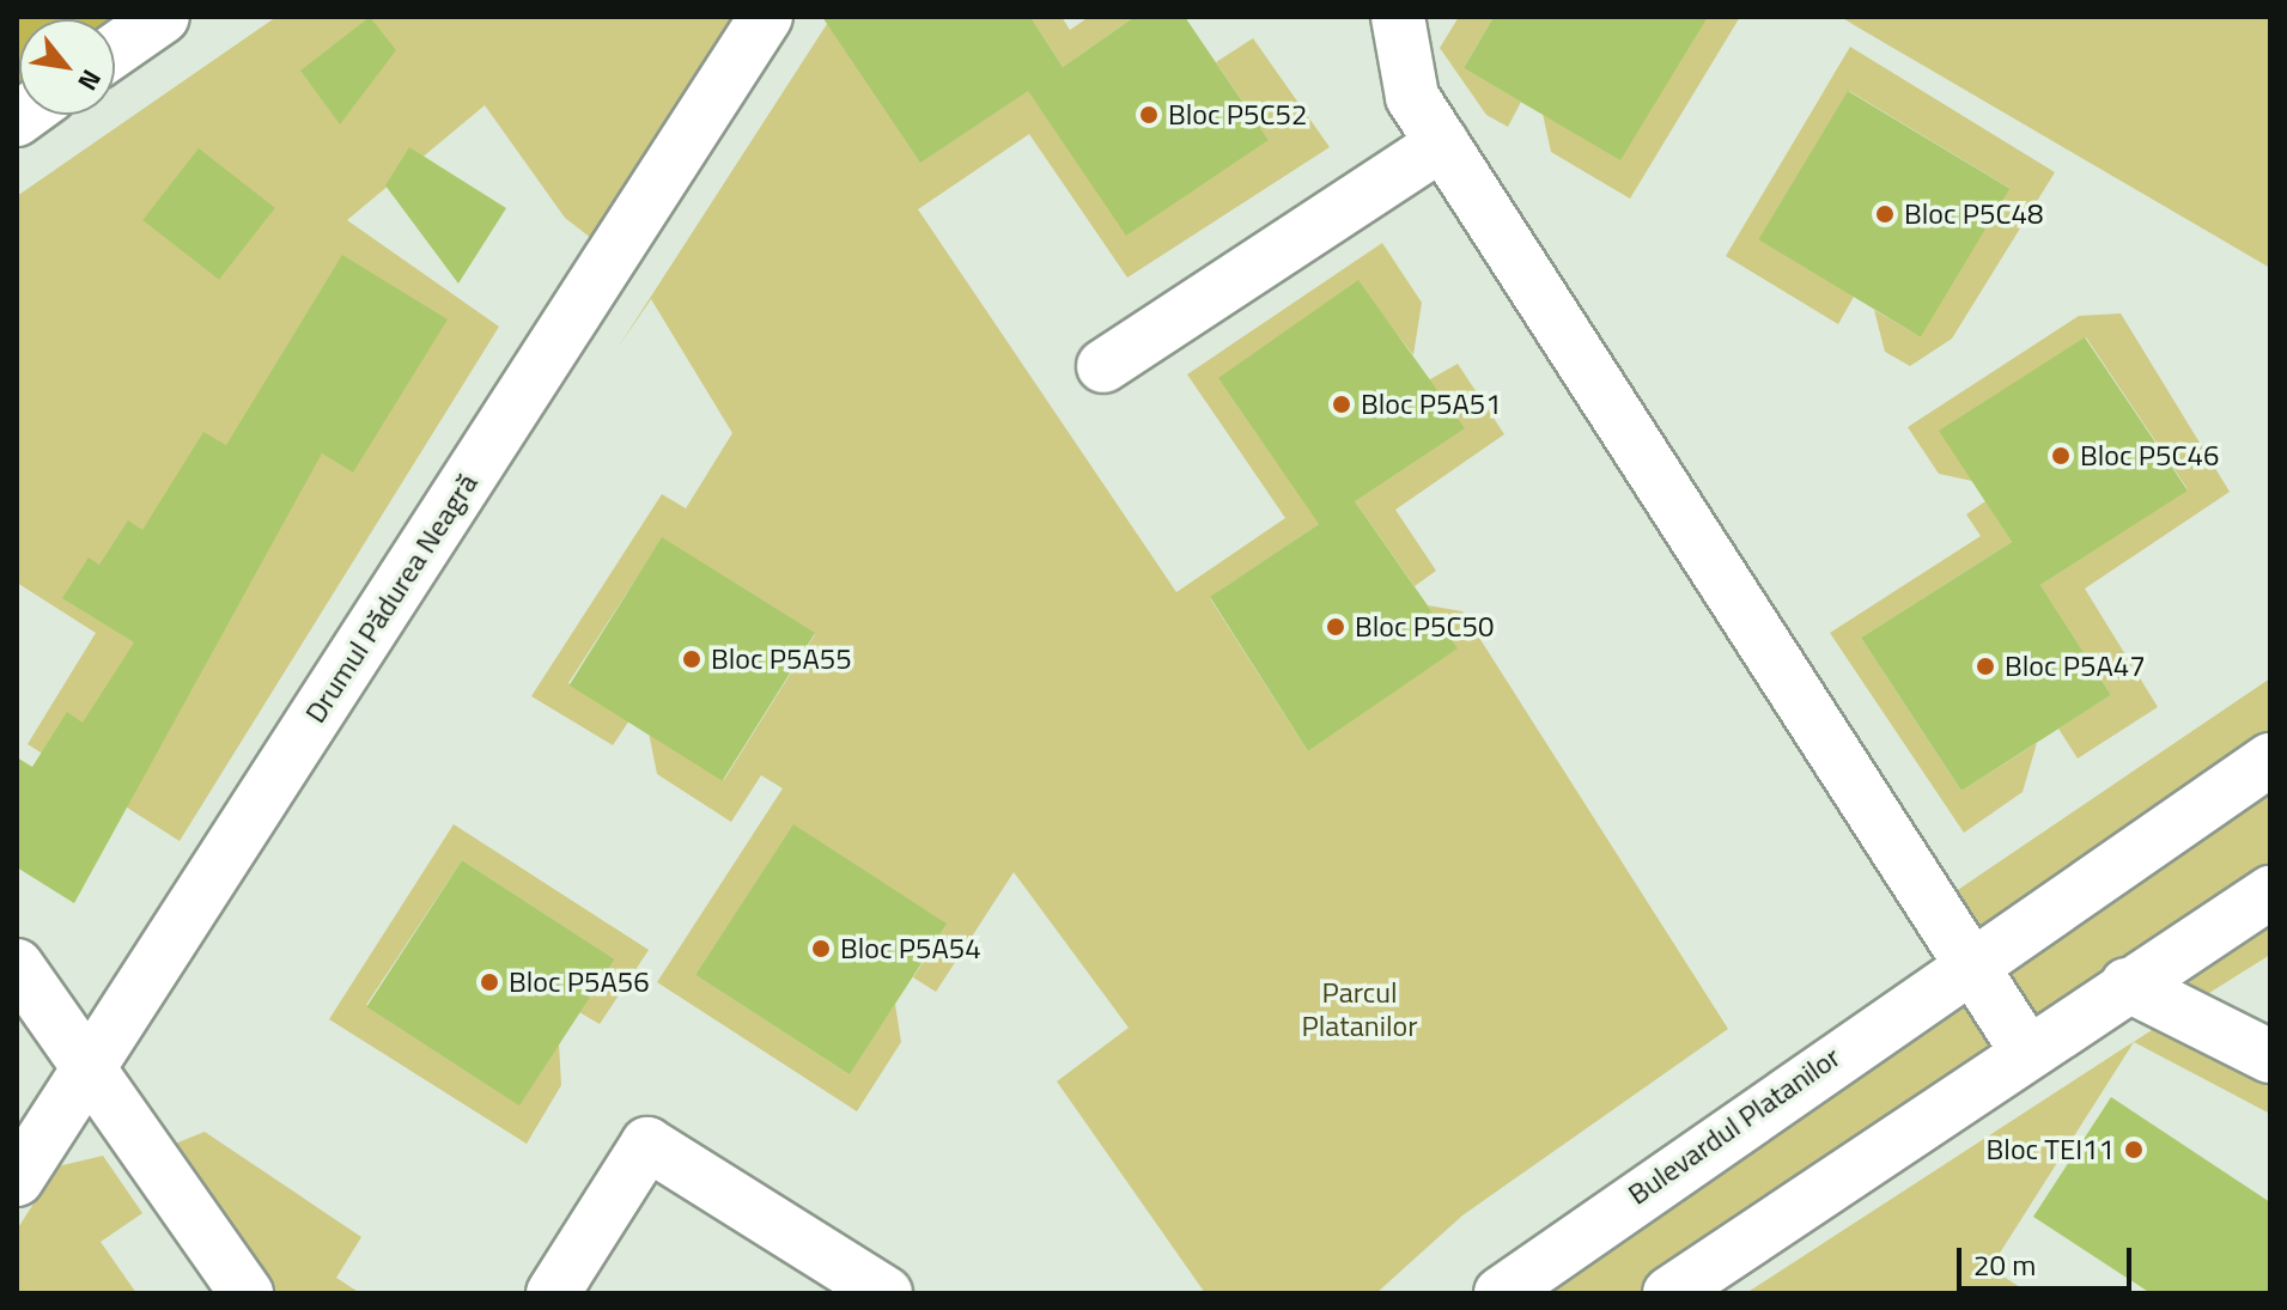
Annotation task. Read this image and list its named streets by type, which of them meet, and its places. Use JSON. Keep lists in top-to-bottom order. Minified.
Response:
{"streets":{"street":["Drumul Pădurea Neagră","Bulevardul Platanilor"]},"parks":["Parcul Platanilor"],"places":["Bloc P5C52","Bloc P5C48","Bloc P5A51","Bloc P5C46","Bloc P5C50","Bloc P5A55","Bloc P5A47","Bloc P5A54","Bloc P5A56","Bloc TEI11"],"scale_bar":"20 m","north":"bottom right"}
